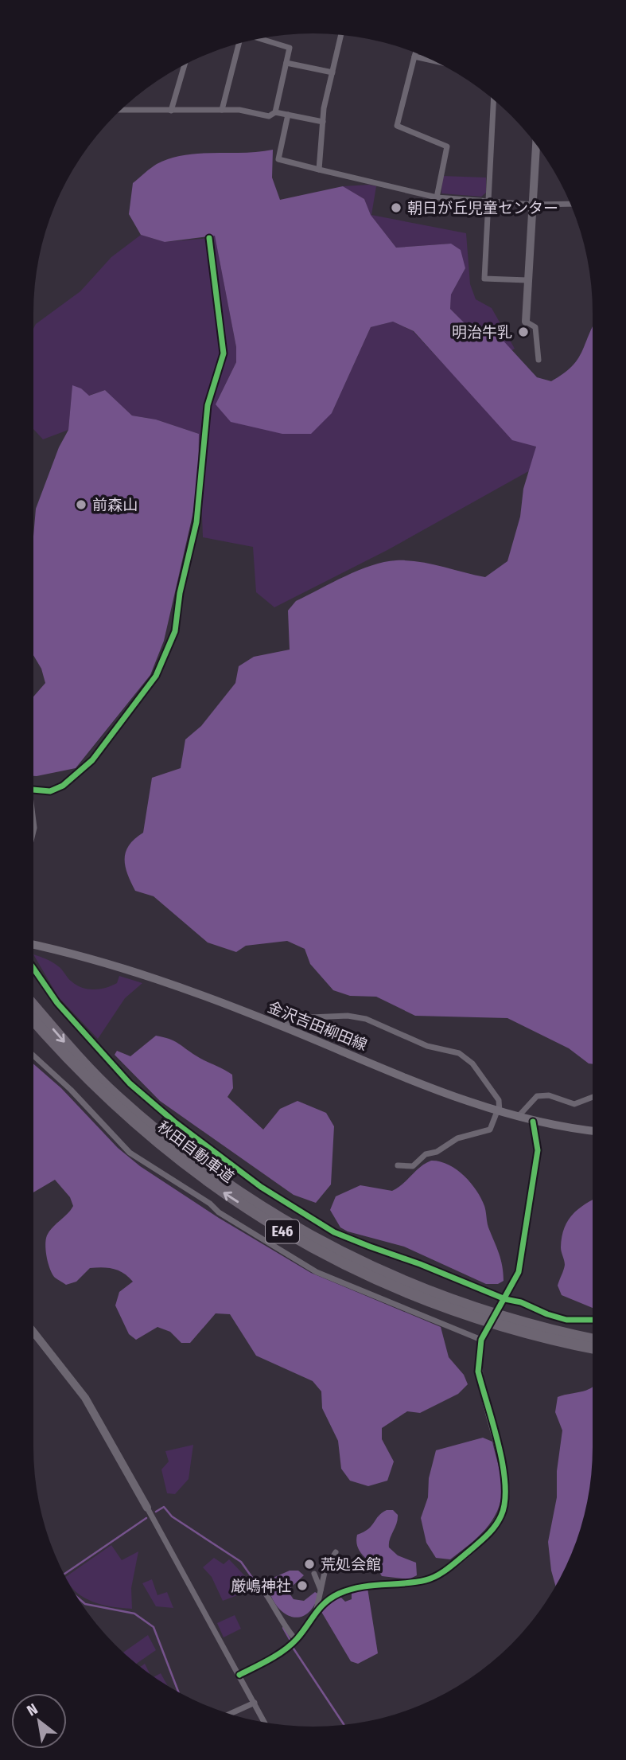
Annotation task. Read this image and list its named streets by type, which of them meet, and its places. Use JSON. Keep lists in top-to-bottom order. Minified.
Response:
{"streets":{"highway":["秋田自動車道","E46"],"main road":["金沢吉田柳田線"]},"places":["朝日が丘児童センター","明治牛乳","前森山","荒処会館","厳嶋神社"],"north":"top left"}
